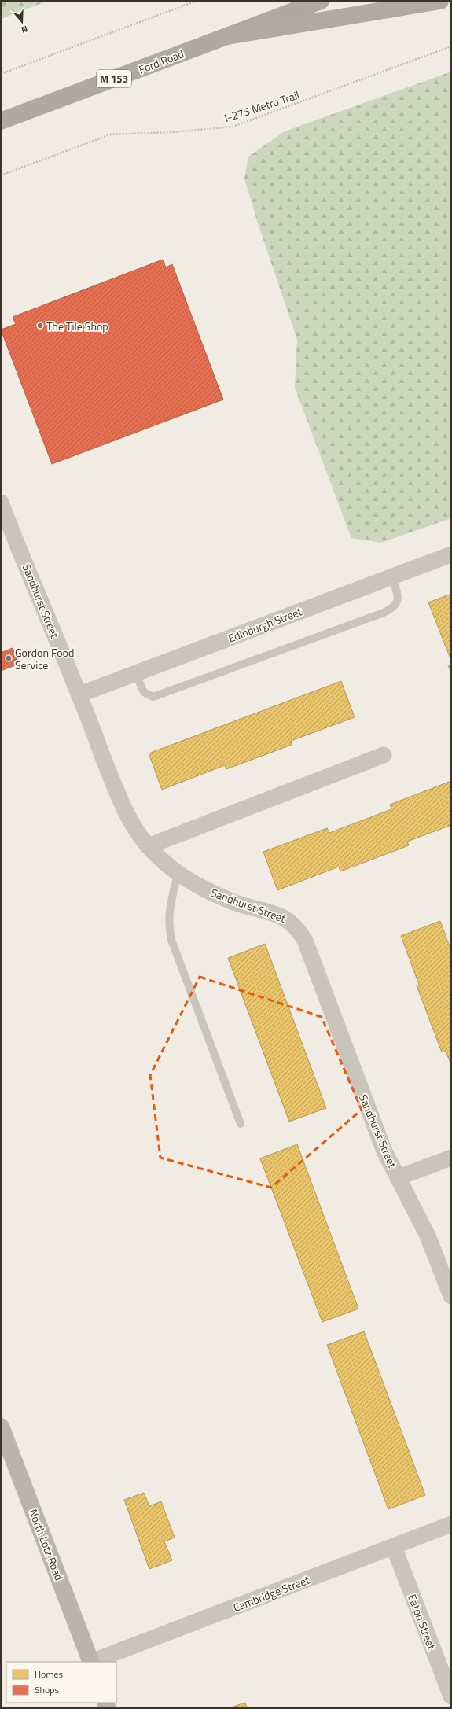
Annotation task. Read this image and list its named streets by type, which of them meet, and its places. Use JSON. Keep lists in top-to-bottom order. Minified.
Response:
{"streets":{"main road":["Ford Road","M 153"],"street":["Sandhurst Street","Edinburgh Street","North Lotz Road","Cambridge Street","Eaton Street"],"path":["I-275 Metro Trail"]},"crossings":[["Sandhurst Street","Edinburgh Street"],["Cambridge Street","Eaton Street"]],"places":["The Tile Shop","Gordon Food Service"],"legend":["Homes","Shops"],"north":"bottom"}
